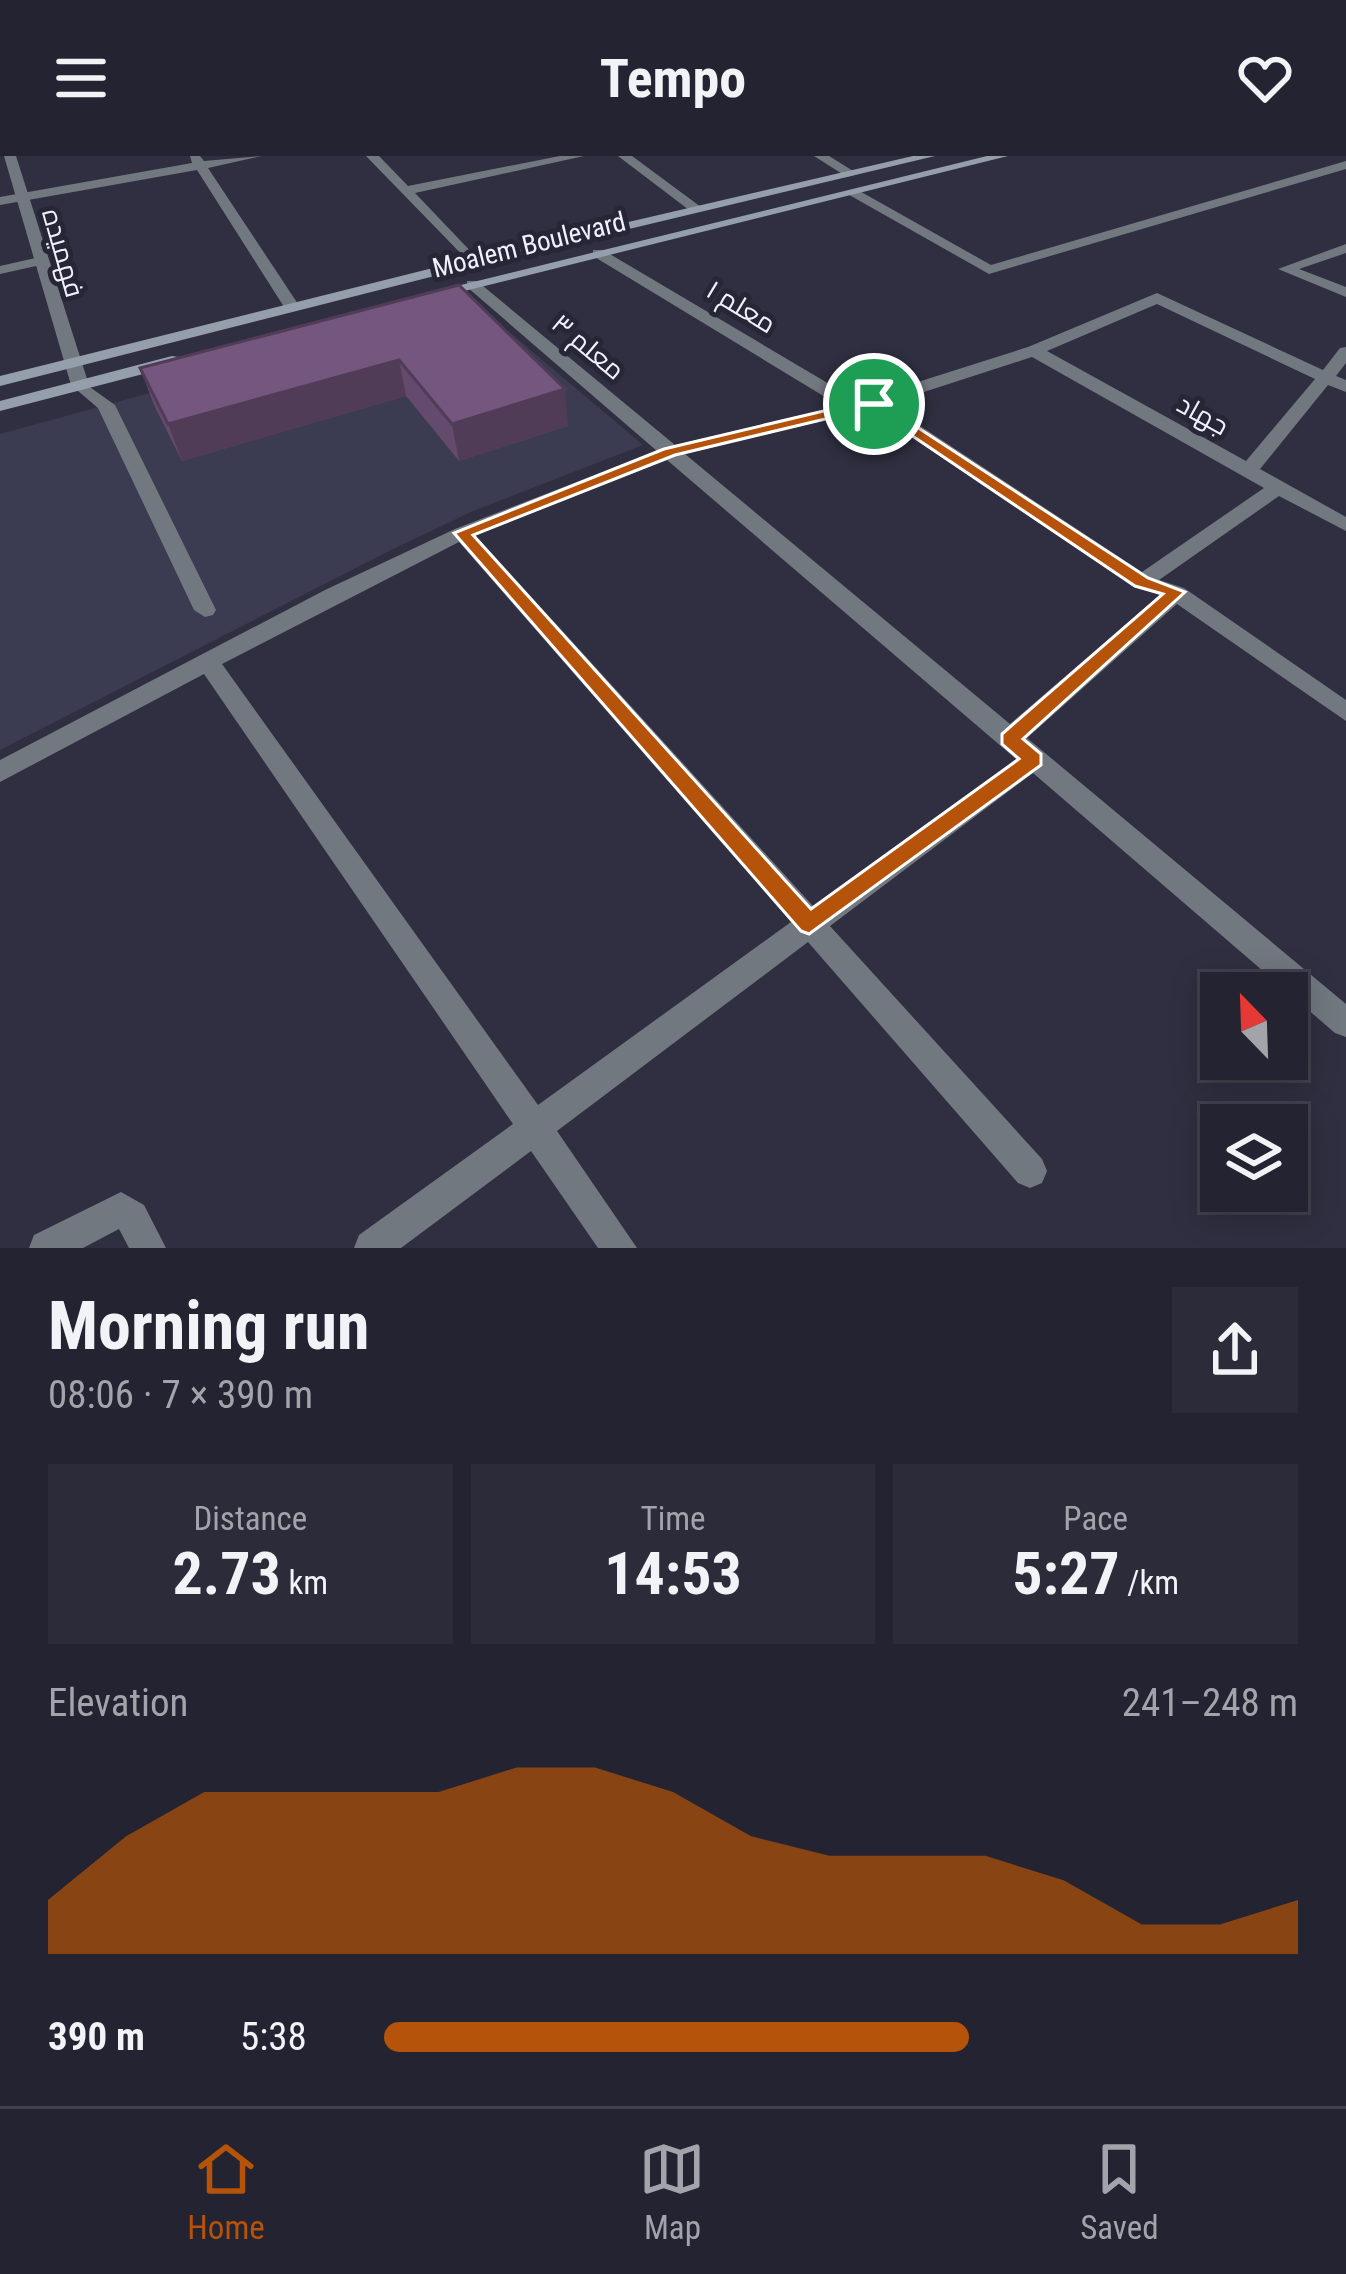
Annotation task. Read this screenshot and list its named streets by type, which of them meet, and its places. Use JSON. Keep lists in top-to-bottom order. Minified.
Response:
{"streets":{"main road":["Moalem Boulevard"],"street":["فهمیده","معلم ۱","معلم ۳","جهاد"]},"crossings":[["Moalem Boulevard","فهمیده"],["Moalem Boulevard","معلم ۱"],["Moalem Boulevard","معلم ۳"]],"north":"top left","page":{"header":"Tempo","heading":["Morning run","08:06 · 7 × 390 m"],"stats":[["Distance","2.73 km"],["Time","14:53"],["Pace","5:27 /km"]],"chart":["Elevation","241–248 m"],"list":[{"name":"390 m","note":"5:38"}],"tabs":["Home","Map","Saved"]}}
